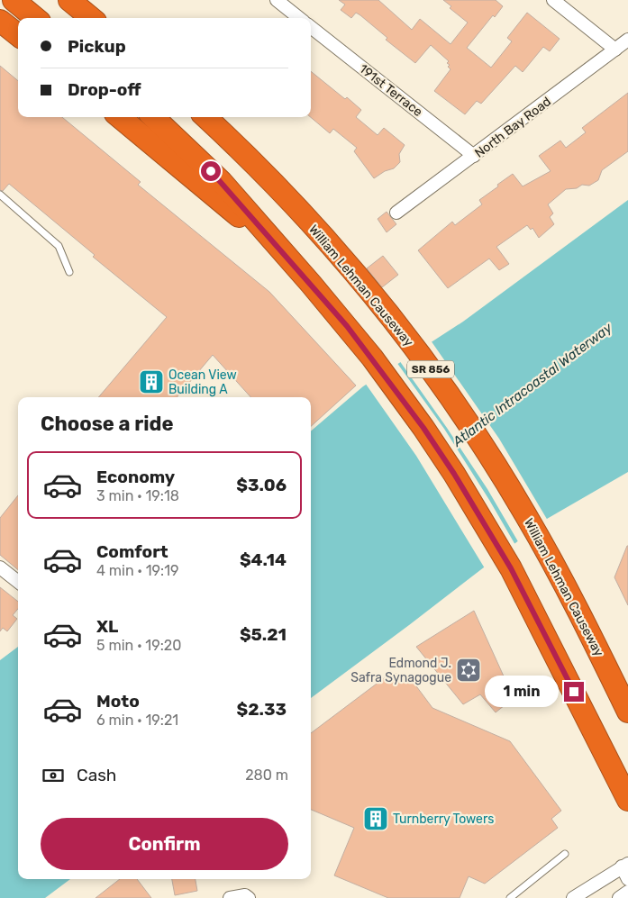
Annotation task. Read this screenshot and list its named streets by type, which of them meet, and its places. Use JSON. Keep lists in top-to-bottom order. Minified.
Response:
{"streets":{"highway":["William Lehman Causeway","SR 856"],"street":["191st Terrace","North Bay Road"]},"crossings":[["191st Terrace","North Bay Road"]],"water":["Atlantic Intracoastal Waterway"],"places":{"building":["Ocean View Building A","Turnberry Towers"],"synagogue":["Edmond J. Safra Synagogue"]},"page":{"banner":["Pickup","Drop-off"],"heading":"Choose a ride","list":[{"name":"Economy","note":"3 min · 19:18","value":"$3.06"},{"name":"Comfort","note":"4 min · 19:19","value":"$4.14"},{"name":"XL","note":"5 min · 19:20","value":"$5.21"},{"name":"Moto","note":"6 min · 19:21","value":"$2.33"}],"bubble":"1 min","pay":["Cash","280 m"],"buttons":"Confirm"}}
